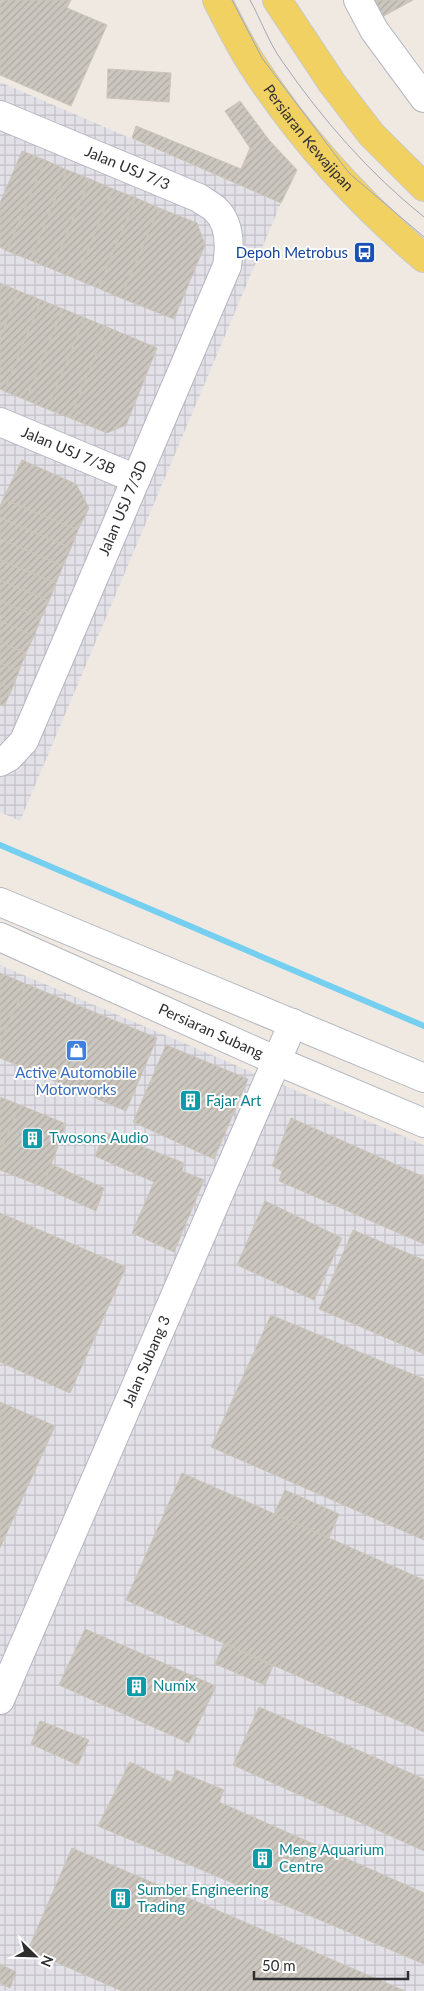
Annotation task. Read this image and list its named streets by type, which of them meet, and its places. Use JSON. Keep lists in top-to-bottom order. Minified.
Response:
{"streets":{"main road":["Persiaran Kewajipan"],"street":["Jalan USJ 7/3","Jalan USJ 7/3B","Jalan USJ 7/3D","Persiaran Subang","Jalan Subang 3"]},"crossings":[["Jalan USJ 7/3","Jalan USJ 7/3D"],["Jalan USJ 7/3B","Jalan USJ 7/3D"],["Persiaran Subang","Jalan Subang 3"]],"places":{"bus stop":["Depoh Metrobus"],"shop":["Active Automobile Motorworks"],"building":["Fajar Art","Twosons Audio","Numix","Meng Aquarium Centre","Sumber Engineering Trading"]},"scale_bar":"50 m","north":"bottom right"}
